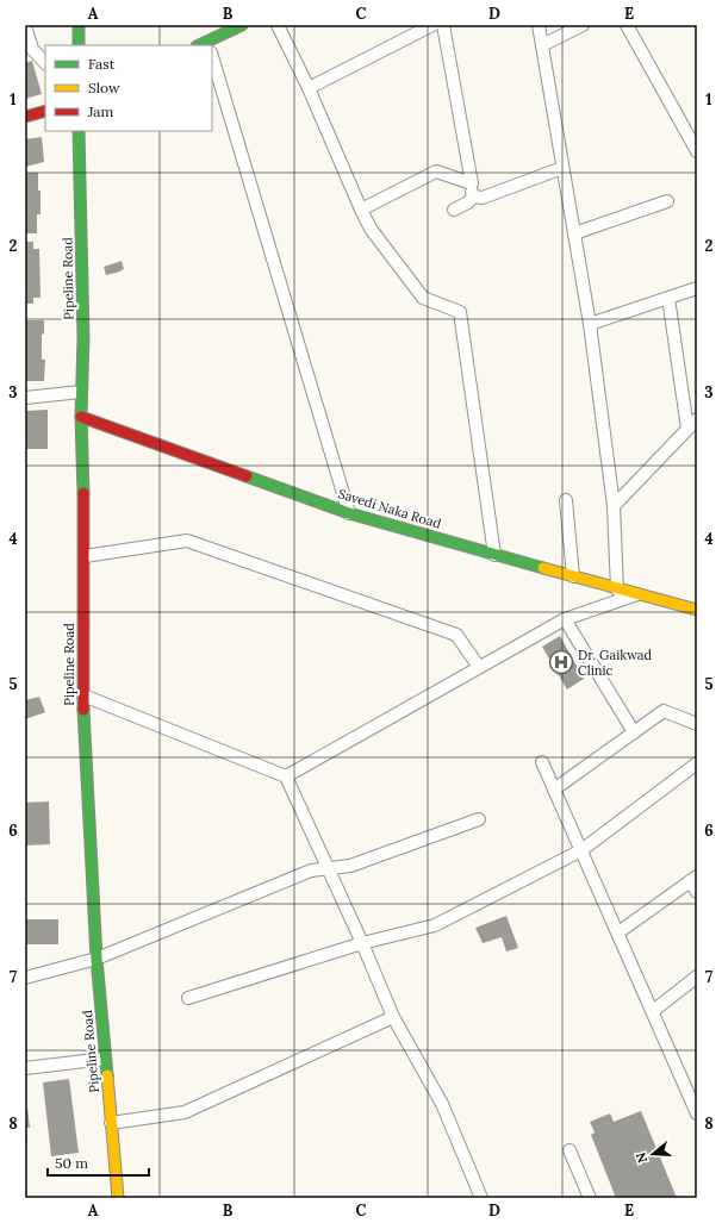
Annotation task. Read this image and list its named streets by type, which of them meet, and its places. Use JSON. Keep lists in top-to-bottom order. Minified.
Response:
{"streets":{"main road":["Pipeline Road","Savedi Naka Road"]},"crossings":[["Pipeline Road","Savedi Naka Road"]],"places":{"hospital":["Dr. Gaikwad Clinic"]},"legend":["Fast","Slow","Jam"],"scale_bar":"50 m","north":"left","grid":{"columns":["A","B","C","D","E"],"rows":["1","2","3","4","5","6","7","8"]}}
